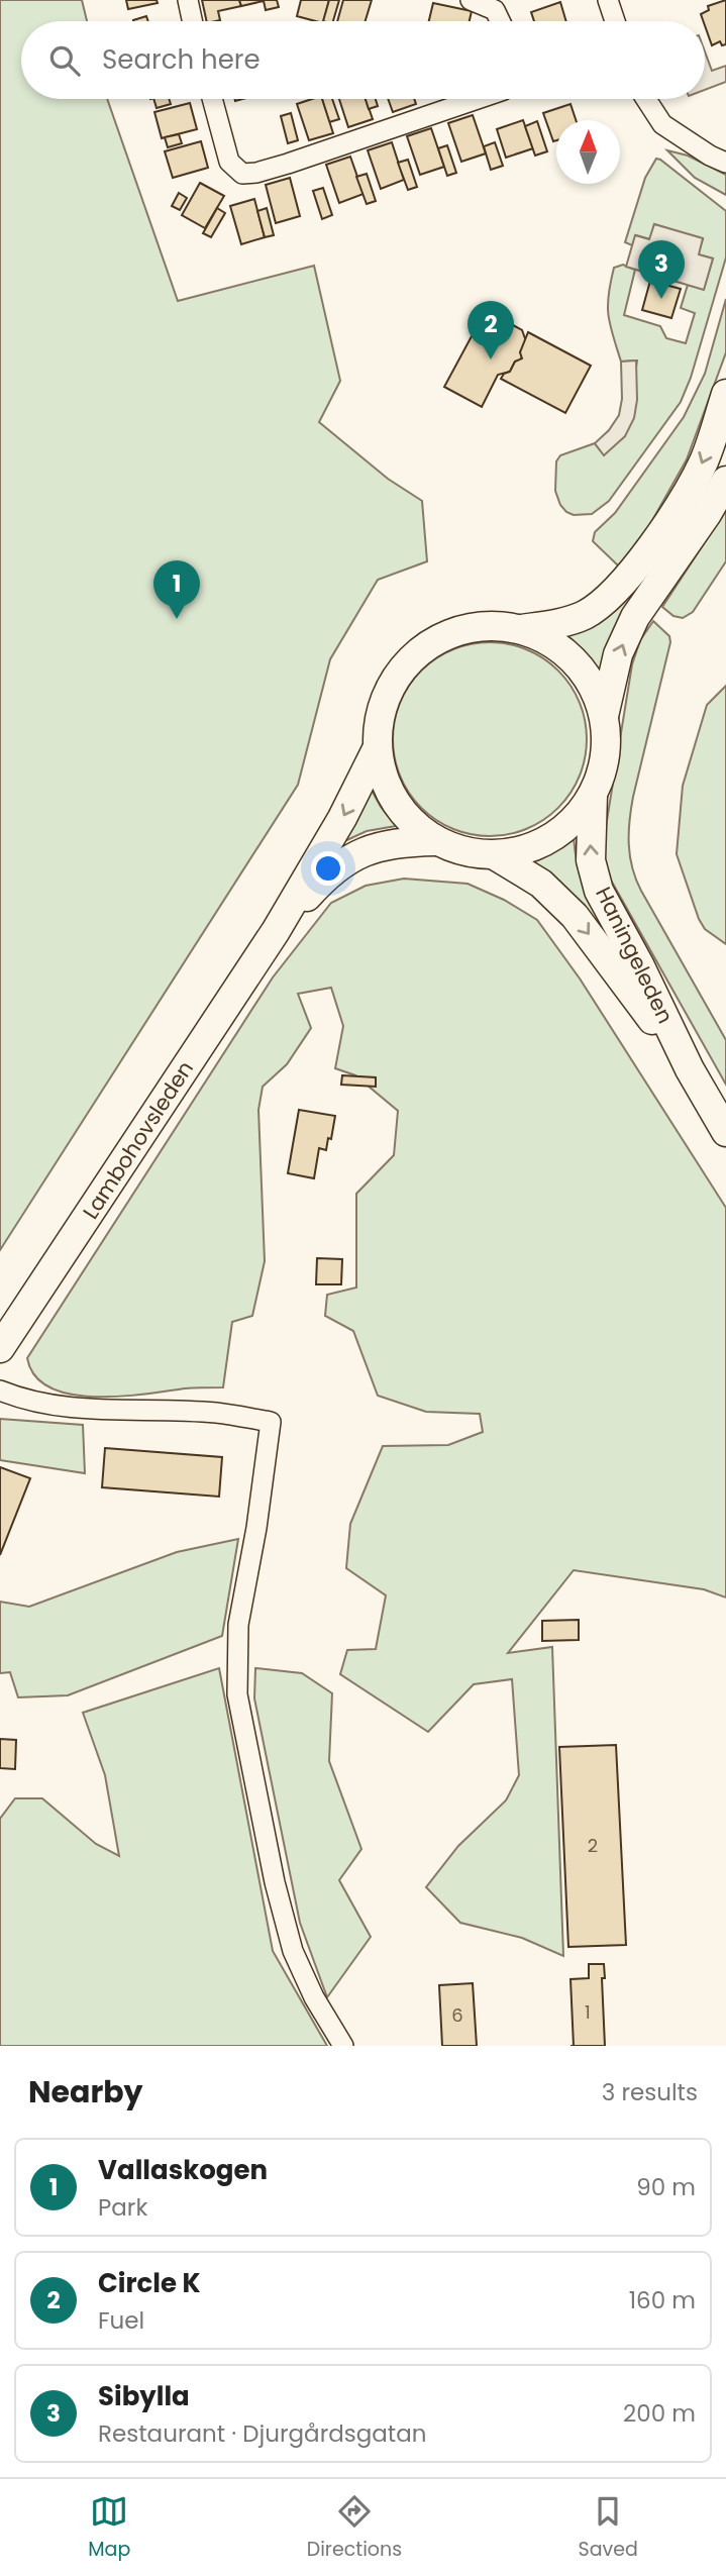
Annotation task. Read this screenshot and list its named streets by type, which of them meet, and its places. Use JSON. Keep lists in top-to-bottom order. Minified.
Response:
{"streets":{"main road":["Haningeleden","Lambohovsleden"]},"crossings":[["Haningeleden","Lambohovsleden"]],"house_numbers":["2","1","6"],"north":"top","page":{"search":"Search here","pins":["3","2","1"],"heading":["Nearby","3 results"],"list":[{"mark":"1","name":"Vallaskogen","note":"Park","value":"90 m"},{"mark":"2","name":"Circle K","note":"Fuel","value":"160 m"},{"mark":"3","name":"Sibylla","note":"Restaurant · Djurgårdsgatan","value":"200 m"}],"nav":["Map","Directions","Saved"]}}
